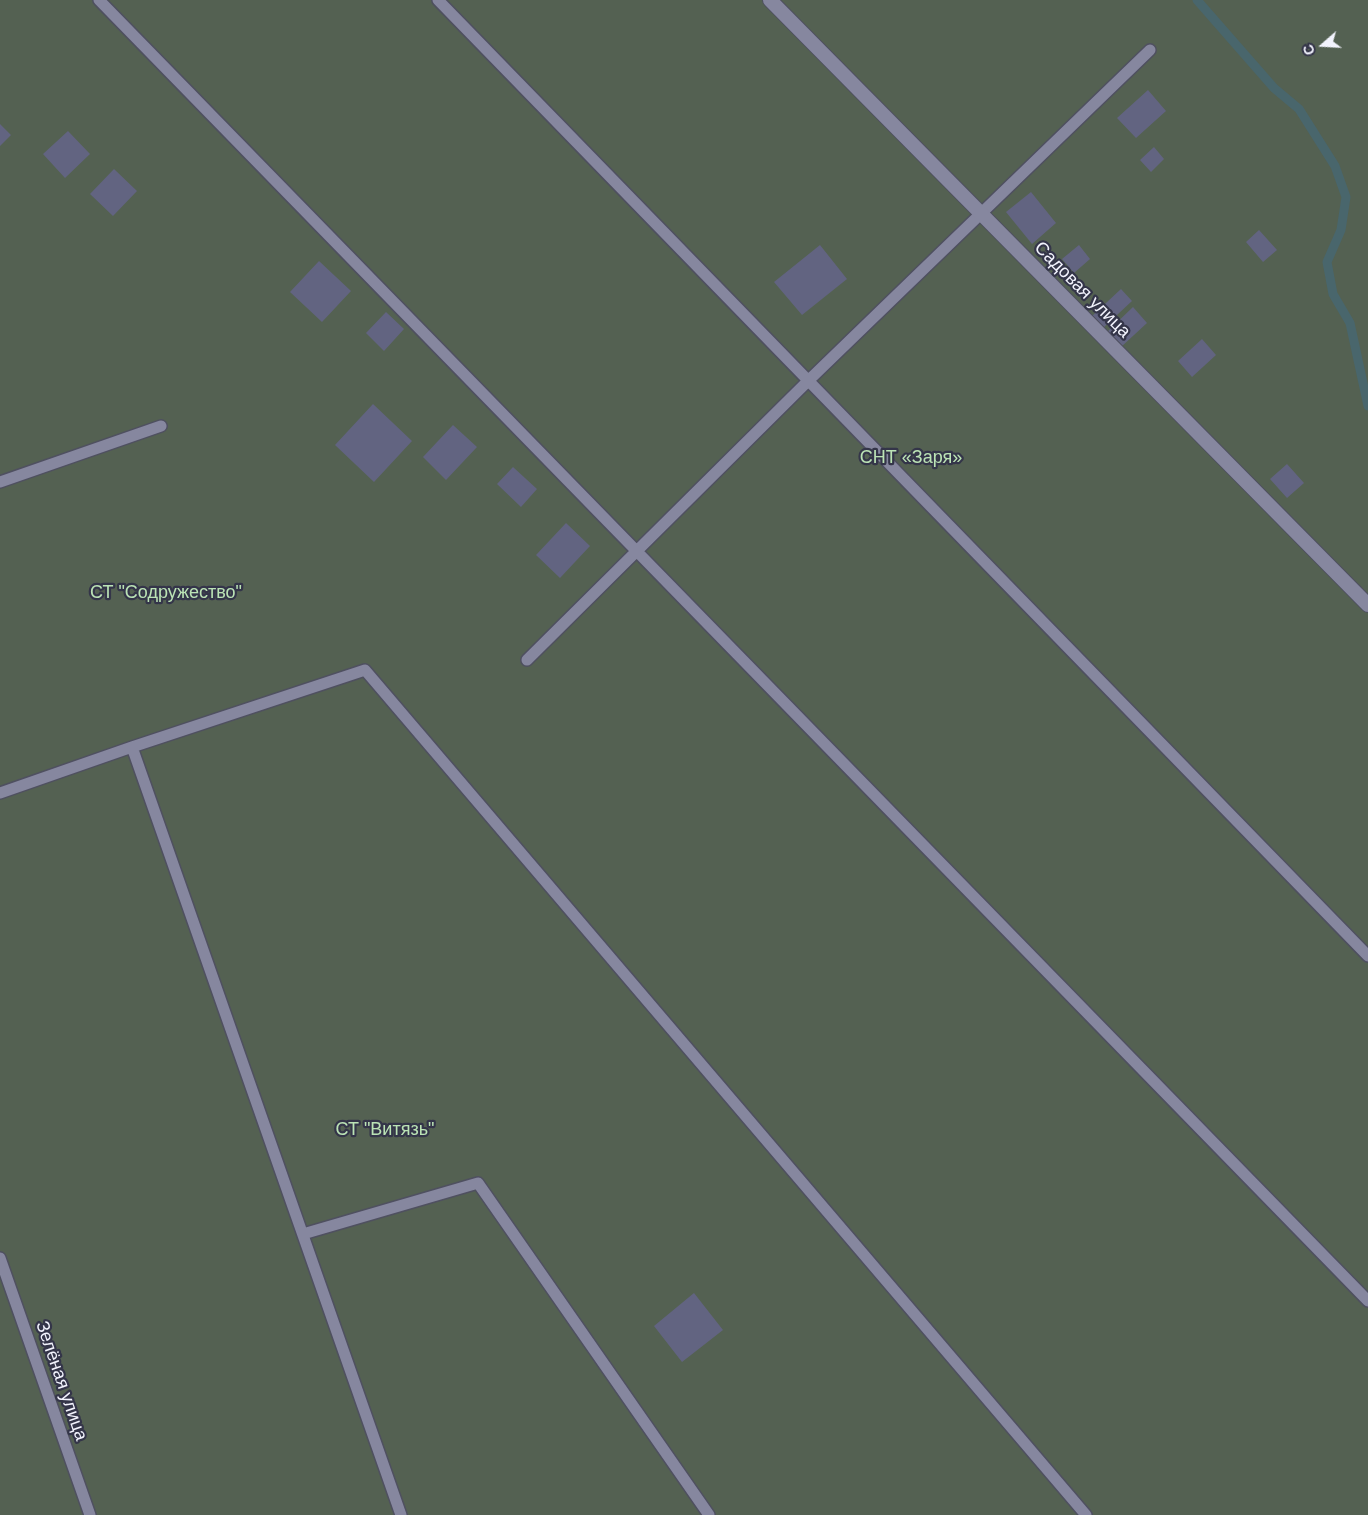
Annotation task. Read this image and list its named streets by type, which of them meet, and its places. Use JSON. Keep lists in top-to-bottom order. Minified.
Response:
{"streets":{"street":["Садовая улица"],"lane":["Зелёная улица"]},"parks":["СНТ «Заря»","СТ \"Содружество\"","СТ \"Витязь\""],"north":"left"}
